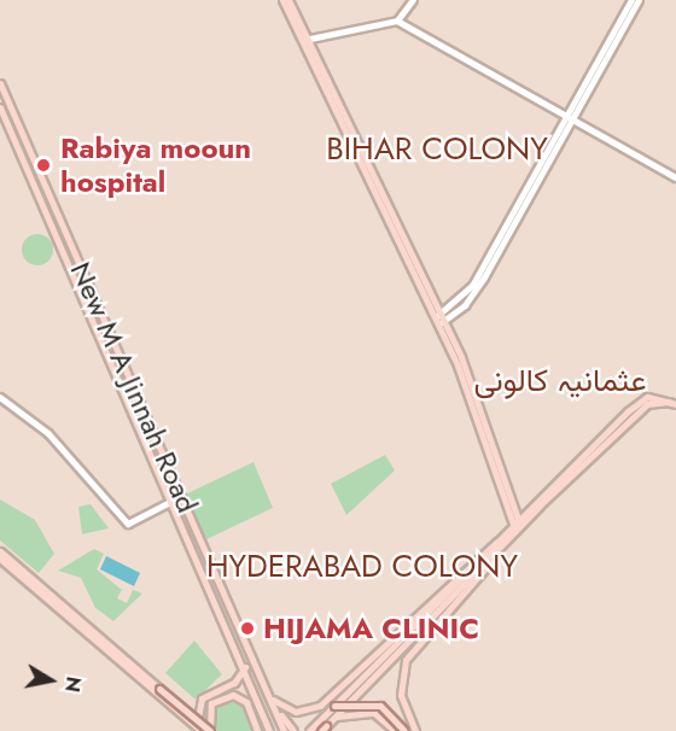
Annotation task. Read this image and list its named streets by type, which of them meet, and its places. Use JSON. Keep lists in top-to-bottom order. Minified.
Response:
{"streets":{"main road":["New M A Jinnah Road"]},"districts":["BIHAR COLONY","عثمانیہ کالونی","HYDERABAD COLONY"],"places":["Rabiya mooun hospital","HIJAMA CLINIC"],"north":"right"}
